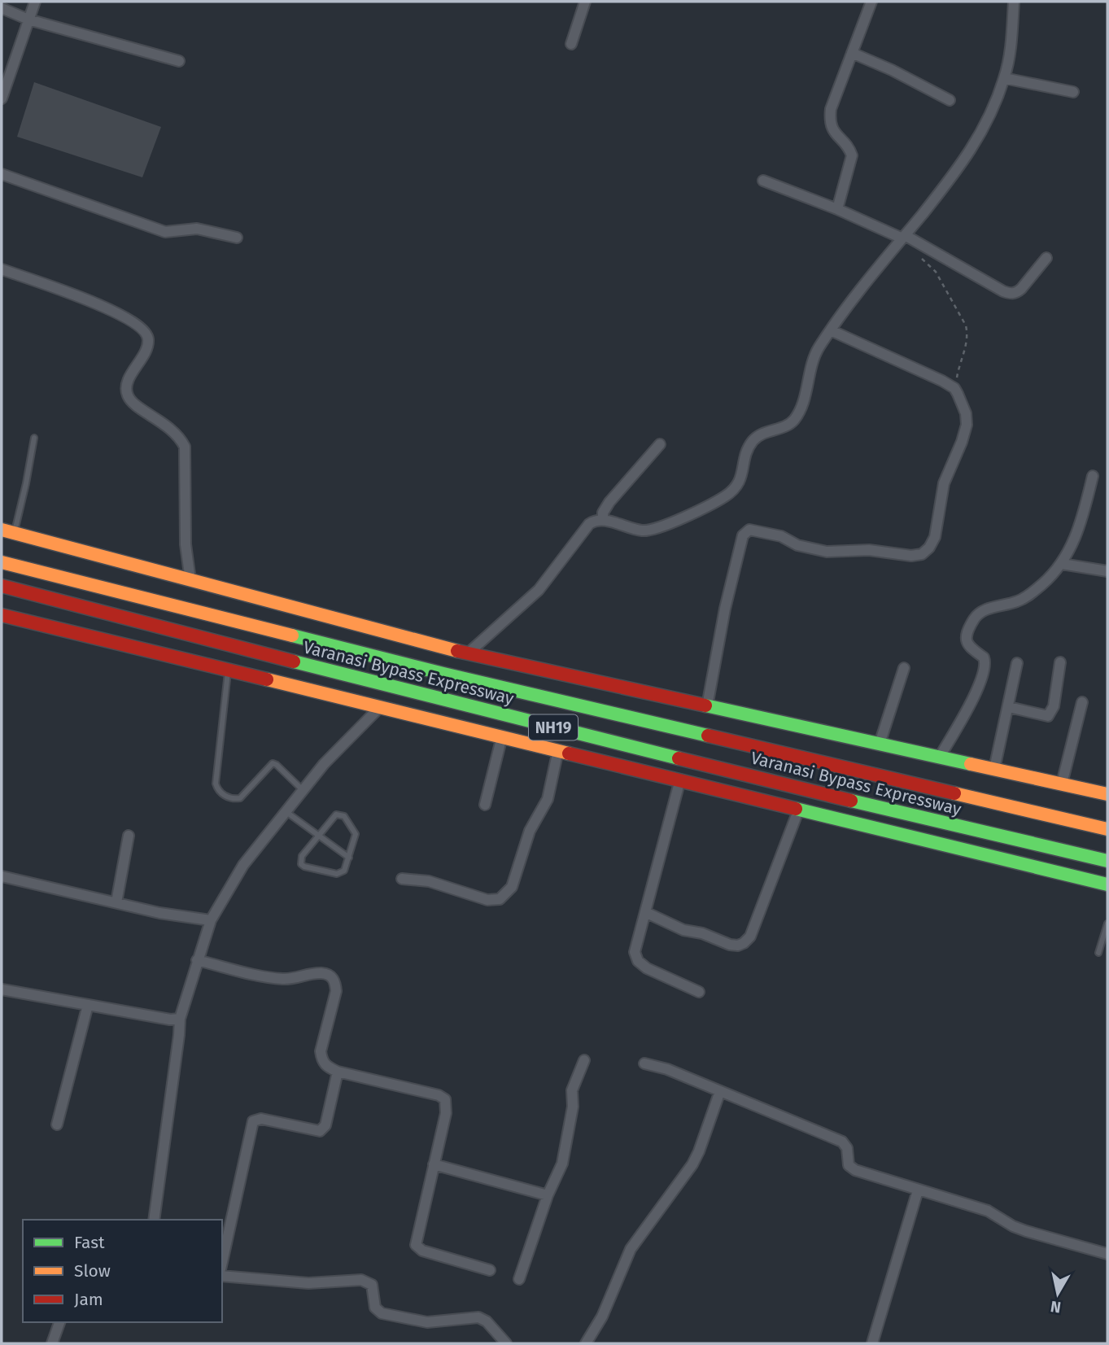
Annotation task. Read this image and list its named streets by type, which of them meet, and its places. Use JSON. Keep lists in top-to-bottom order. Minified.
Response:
{"streets":{"main road":["Varanasi Bypass Expressway","NH19"]},"legend":["Fast","Slow","Jam"],"north":"bottom"}
